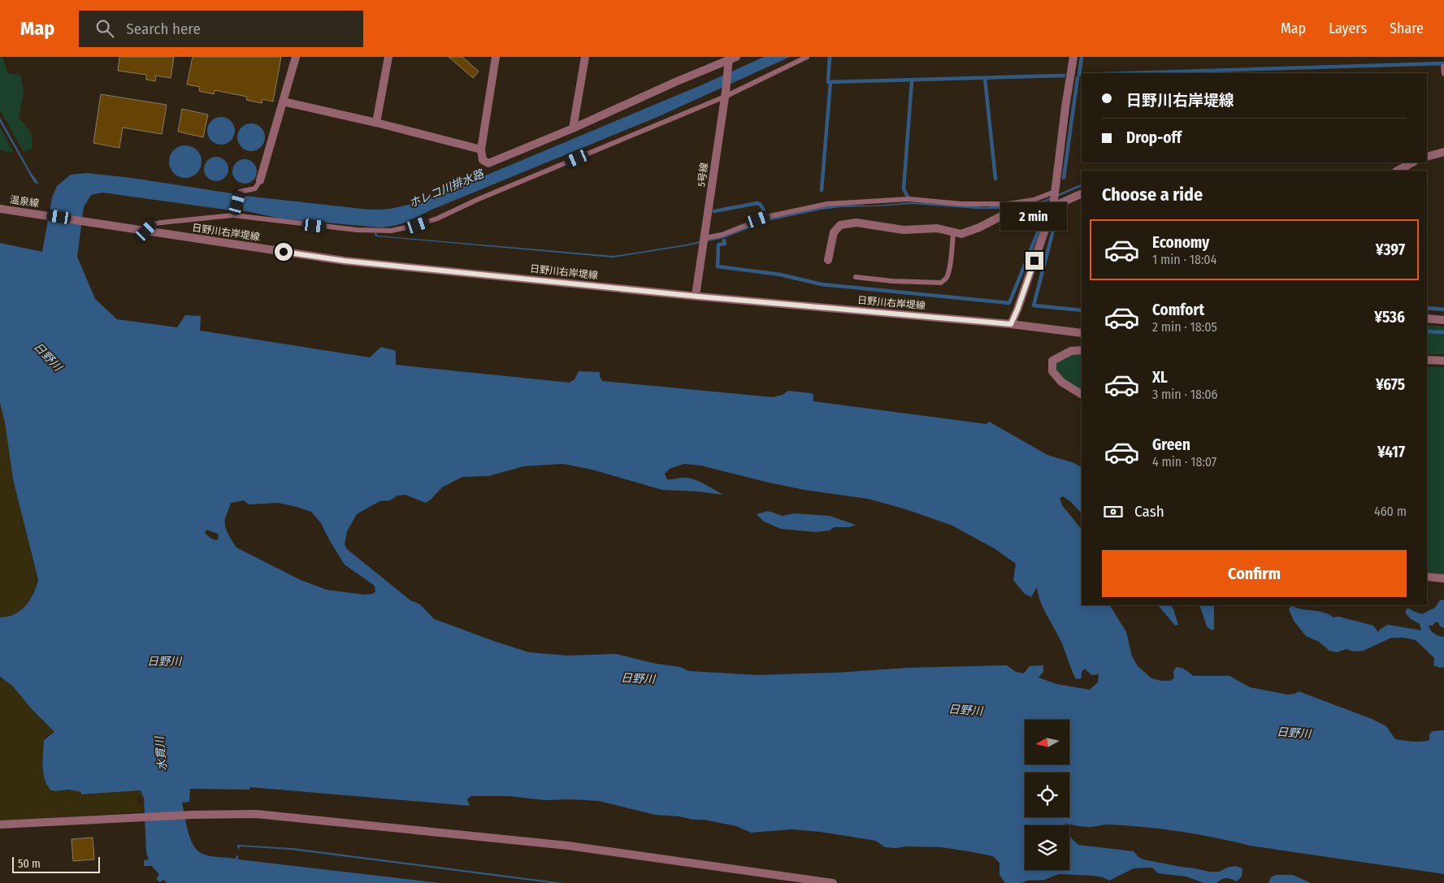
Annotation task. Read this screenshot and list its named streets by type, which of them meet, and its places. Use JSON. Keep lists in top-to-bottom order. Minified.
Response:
{"streets":{"street":["5号線","温泉線","日野川右岸堤線"]},"crossings":[["5号線","日野川右岸堤線"],["温泉線","日野川右岸堤線"]],"water":["ホレコ川排水路","日野川","水貫川"],"scale_bar":"50 m","north":"left","page":{"header":"Map","search":"Search here","nav":["Map","Layers","Share"],"banner":["日野川右岸堤線","Drop-off"],"heading":"Choose a ride","bubble":"2 min","list":[{"name":"Economy","note":"1 min · 18:04","value":"¥397"},{"name":"Comfort","note":"2 min · 18:05","value":"¥536"},{"name":"XL","note":"3 min · 18:06","value":"¥675"},{"name":"Green","note":"4 min · 18:07","value":"¥417"}],"pay":["Cash","460 m"],"buttons":"Confirm","scale":"50 m"}}
